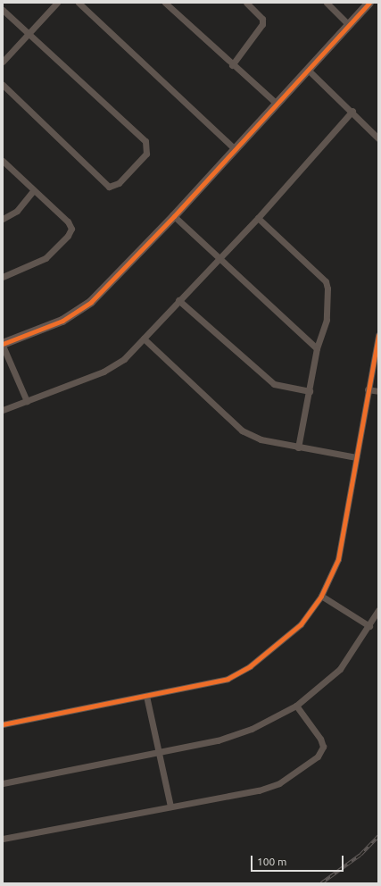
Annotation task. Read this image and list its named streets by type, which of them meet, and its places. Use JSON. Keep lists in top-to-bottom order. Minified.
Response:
{"scale_bar":"100 m"}
